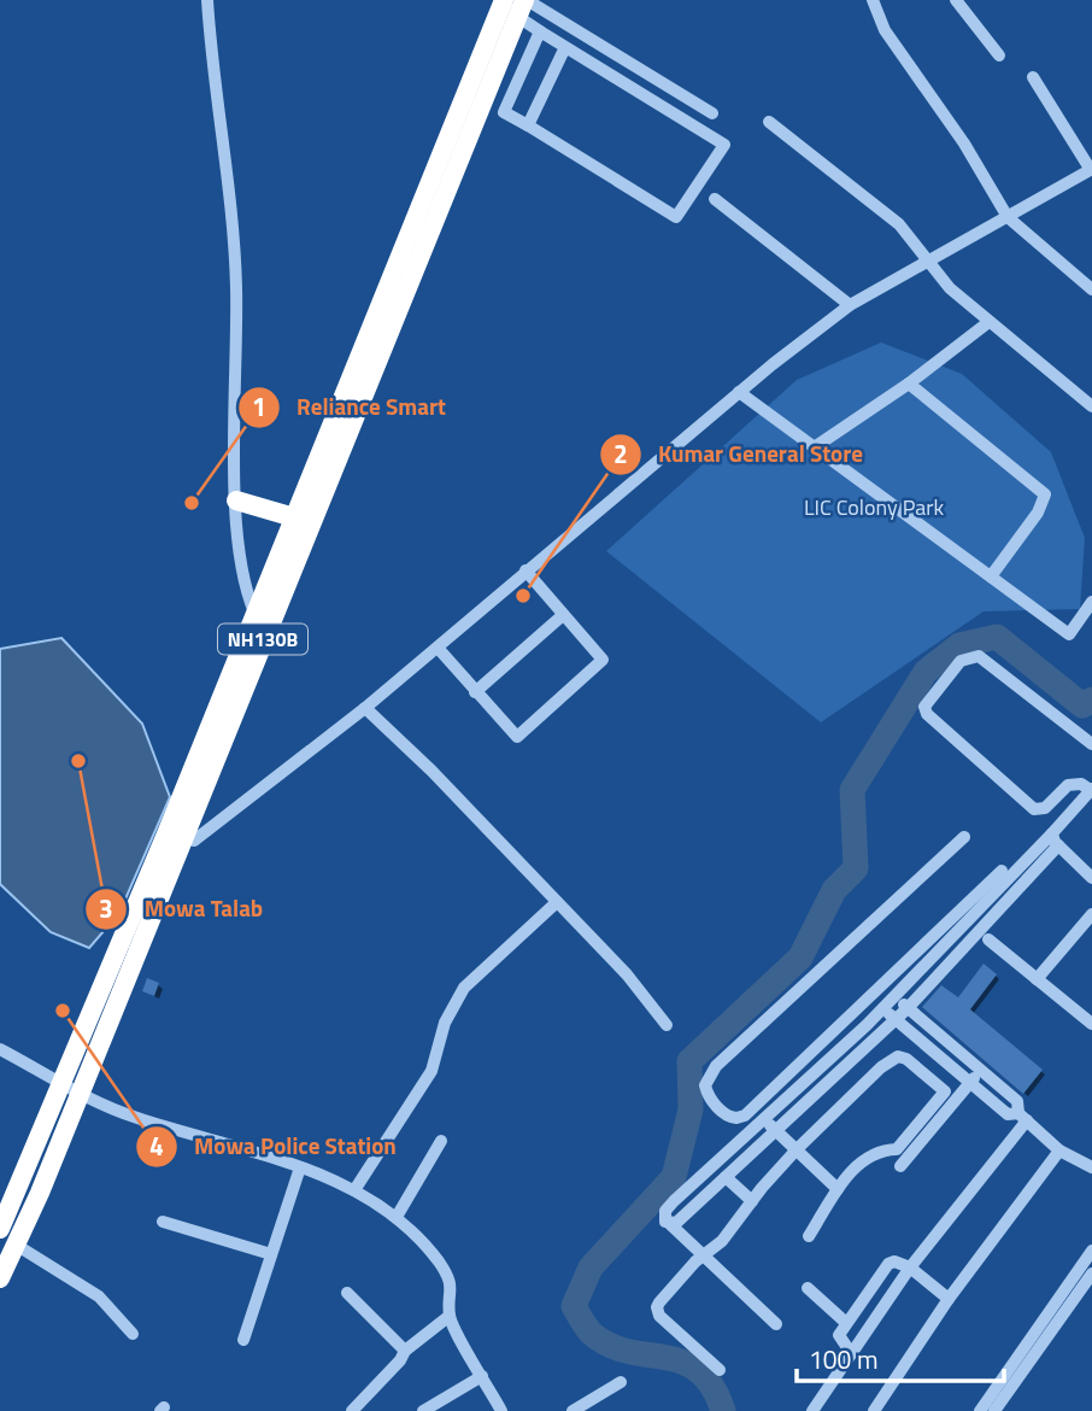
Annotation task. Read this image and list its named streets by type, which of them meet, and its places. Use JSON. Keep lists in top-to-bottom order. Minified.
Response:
{"streets":{"highway":["NH130B"]},"parks":["LIC Colony Park"],"places":["Reliance Smart","Kumar General Store","Mowa Talab","Mowa Police Station"],"scale_bar":"100 m"}
